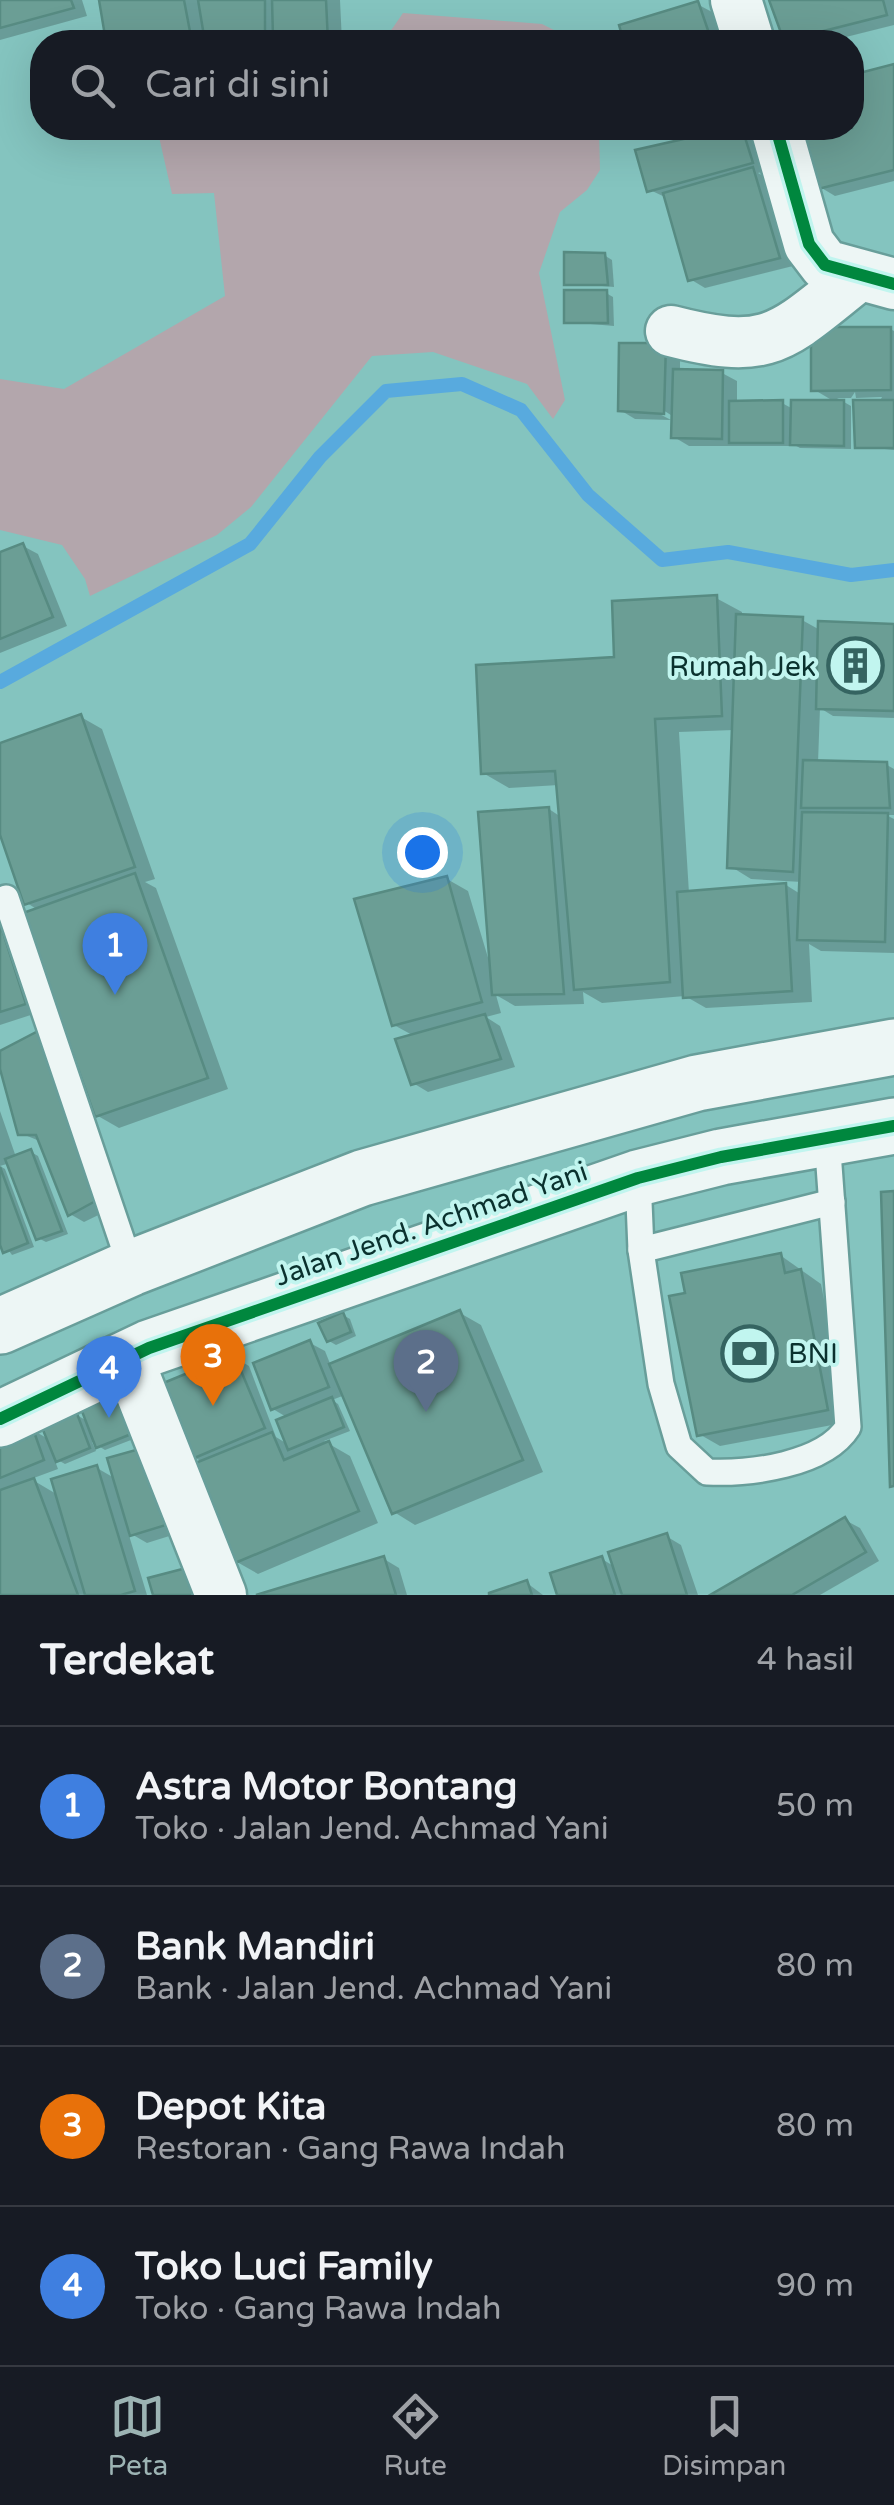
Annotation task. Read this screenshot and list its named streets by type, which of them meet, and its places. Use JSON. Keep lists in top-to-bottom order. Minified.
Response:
{"streets":{"street":["Jalan Jend. Achmad Yani"]},"places":{"building":["Rumah Jek"],"bank":["BNI"]},"page":{"search":"Cari di sini","pins":["1","3","2","4"],"heading":["Terdekat","4 hasil"],"list":[{"mark":"1","name":"Astra Motor Bontang","note":"Toko · Jalan Jend. Achmad Yani","value":"50 m"},{"mark":"2","name":"Bank Mandiri","note":"Bank · Jalan Jend. Achmad Yani","value":"80 m"},{"mark":"3","name":"Depot Kita","note":"Restoran · Gang Rawa Indah","value":"80 m"},{"mark":"4","name":"Toko Luci Family","note":"Toko · Gang Rawa Indah","value":"90 m"}],"nav":["Peta","Rute","Disimpan"]}}
